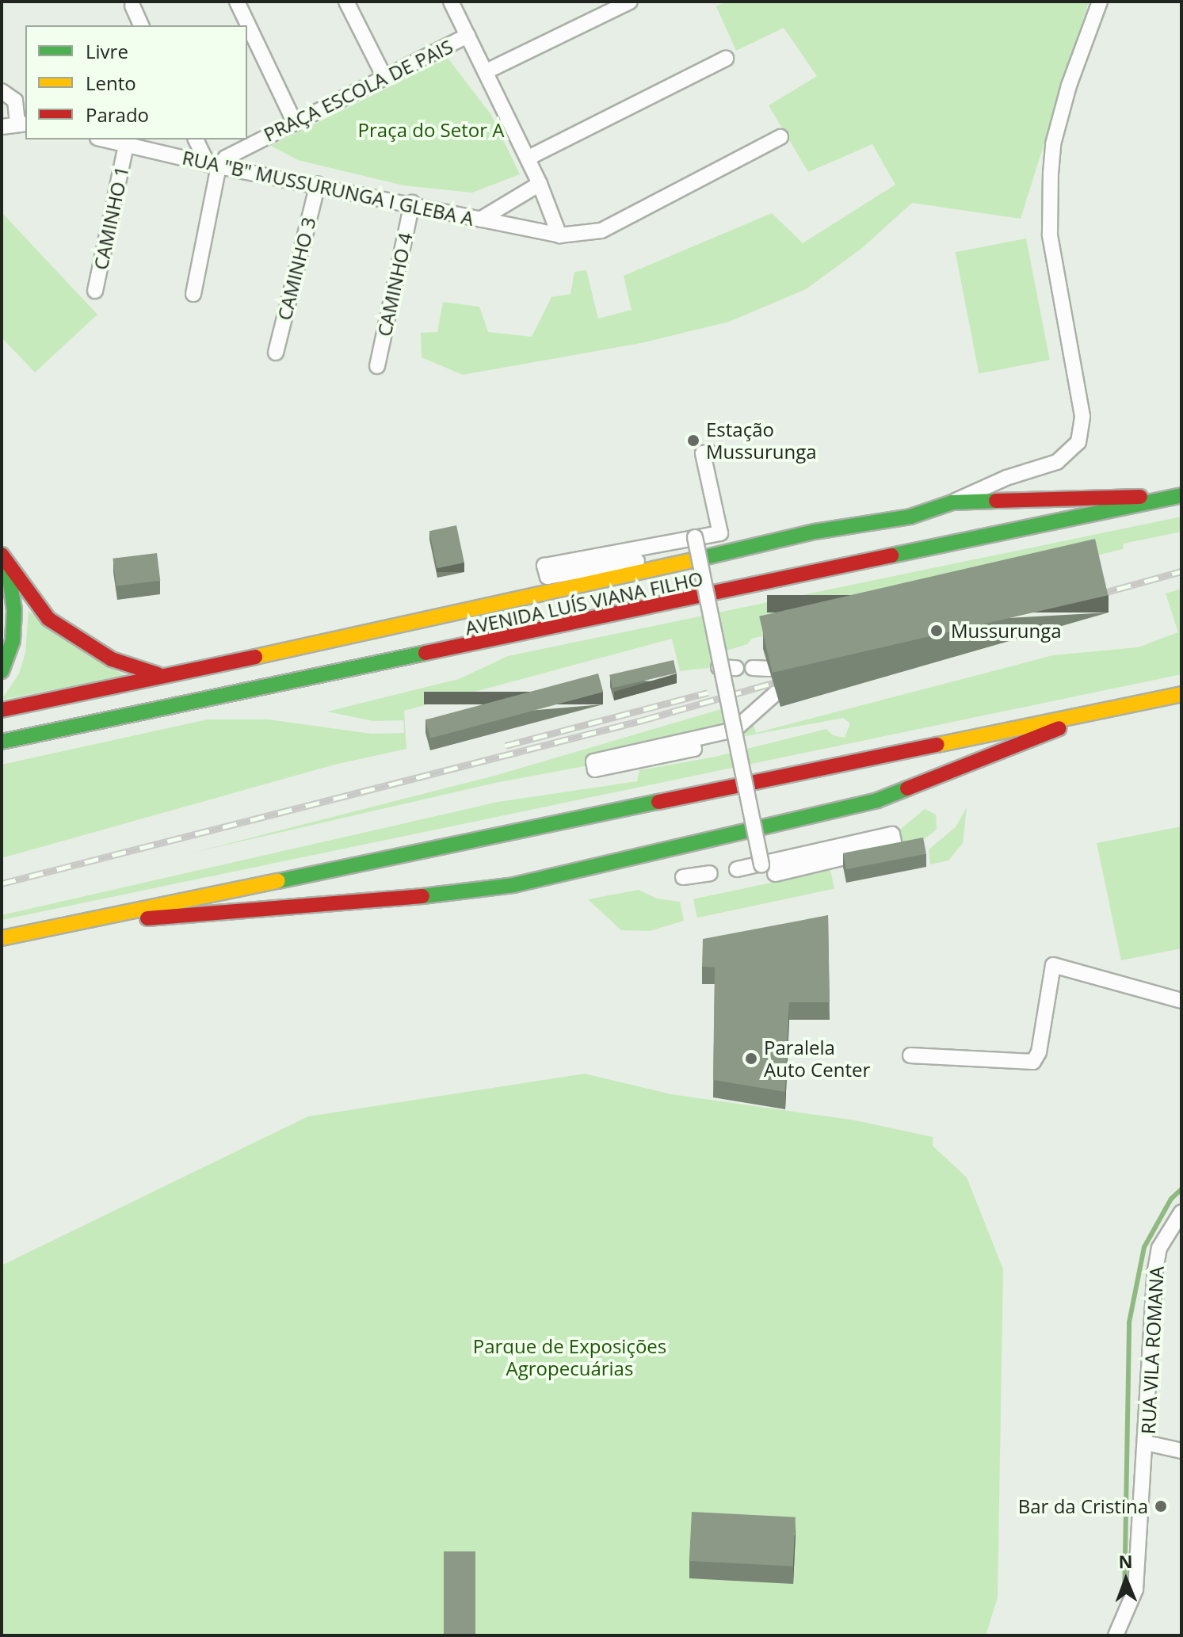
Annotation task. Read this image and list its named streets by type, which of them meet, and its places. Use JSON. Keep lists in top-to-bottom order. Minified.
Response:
{"streets":{"main road":["AVENIDA LUÍS VIANA FILHO"],"street":["PRAÇA ESCOLA DE PAIS","RUA \"B\" MUSSURUNGA I GLEBA A","CAMINHO 1","CAMINHO 3","CAMINHO 4","RUA VILA ROMANA"]},"crossings":[["PRAÇA ESCOLA DE PAIS","RUA \"B\" MUSSURUNGA I GLEBA A"],["RUA \"B\" MUSSURUNGA I GLEBA A","CAMINHO 1"],["RUA \"B\" MUSSURUNGA I GLEBA A","CAMINHO 3"],["RUA \"B\" MUSSURUNGA I GLEBA A","CAMINHO 4"]],"parks":["Praça do Setor A","Parque de Exposições Agropecuárias"],"places":["Estação Mussurunga","Mussurunga","Paralela Auto Center","Bar da Cristina"],"legend":["Livre","Lento","Parado"],"north":"top"}
